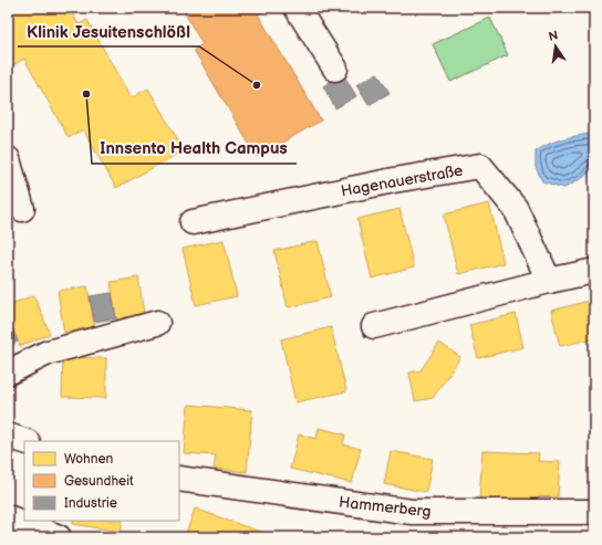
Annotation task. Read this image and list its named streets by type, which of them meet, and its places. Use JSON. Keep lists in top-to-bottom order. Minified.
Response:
{"streets":{"street":["Hagenauerstraße","Hammerberg"]},"places":["Klinik Jesuitenschlößl","Innsento Health Campus"],"legend":["Wohnen","Gesundheit","Industrie"],"north":"top"}
